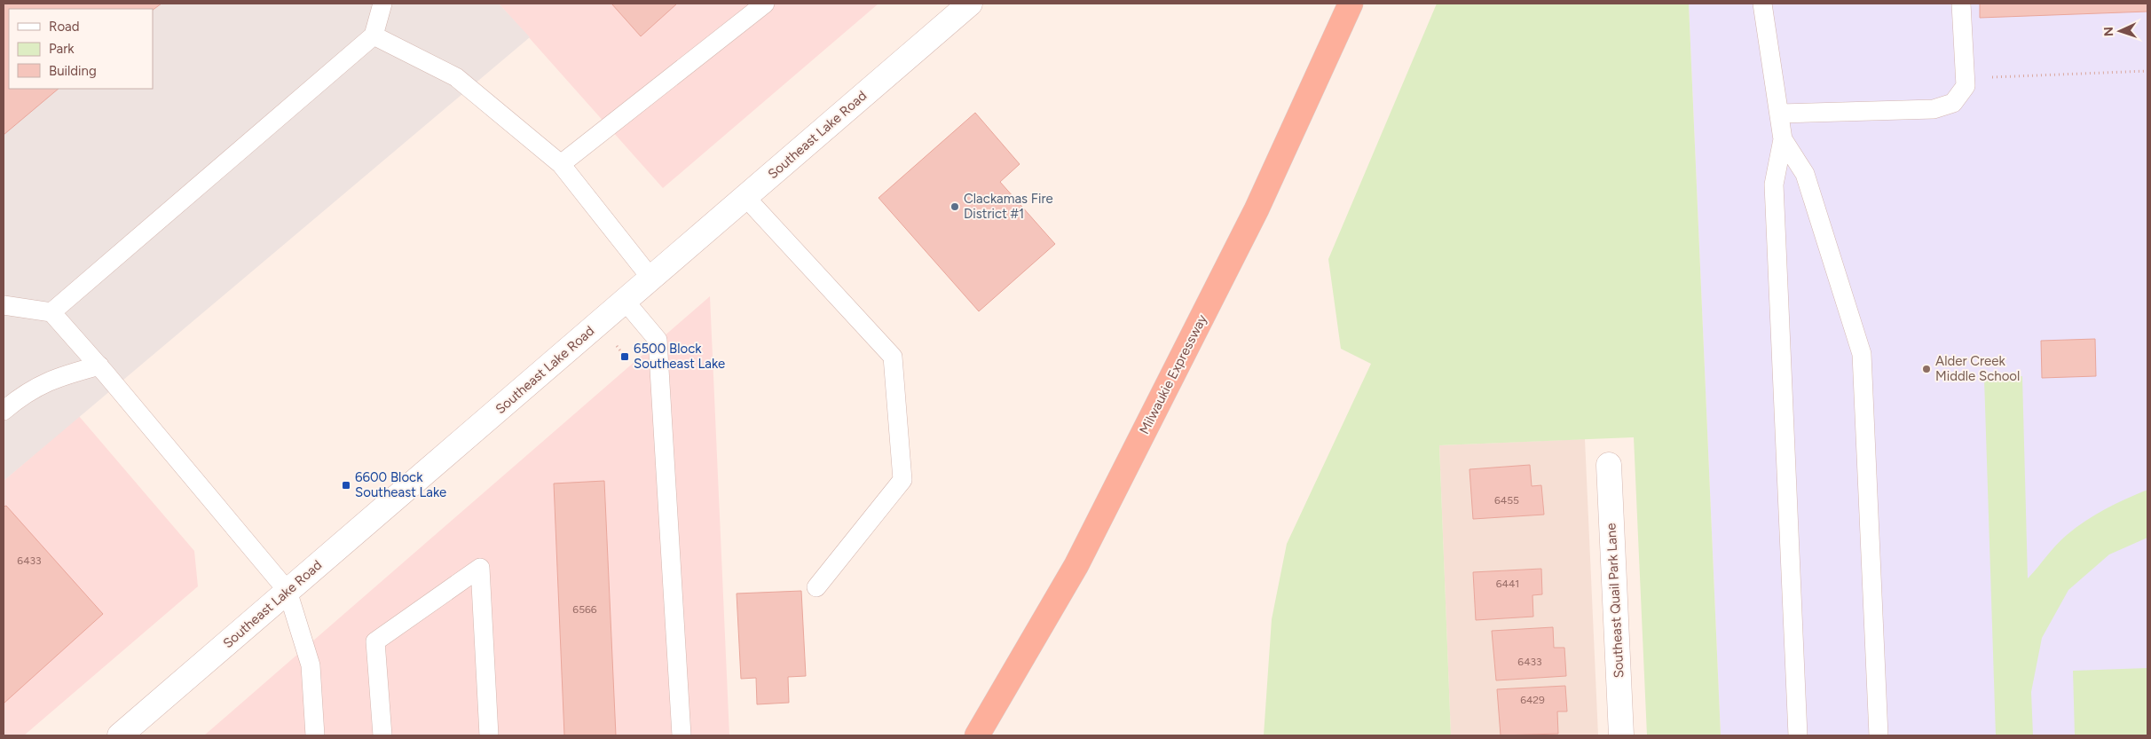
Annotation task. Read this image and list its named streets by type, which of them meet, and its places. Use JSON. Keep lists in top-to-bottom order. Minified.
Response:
{"streets":{"highway":["Milwaukie Expressway"],"street":["Southeast Lake Road","Southeast Quail Park Lane"]},"places":{"other":["Clackamas Fire District #1","Alder Creek Middle School"],"transit":["6500 Block Southeast Lake","6600 Block Southeast Lake"]},"house_numbers":["6455","6433","6441","6566","6433","6429"],"legend":["Road","Park","Building"],"north":"left"}
